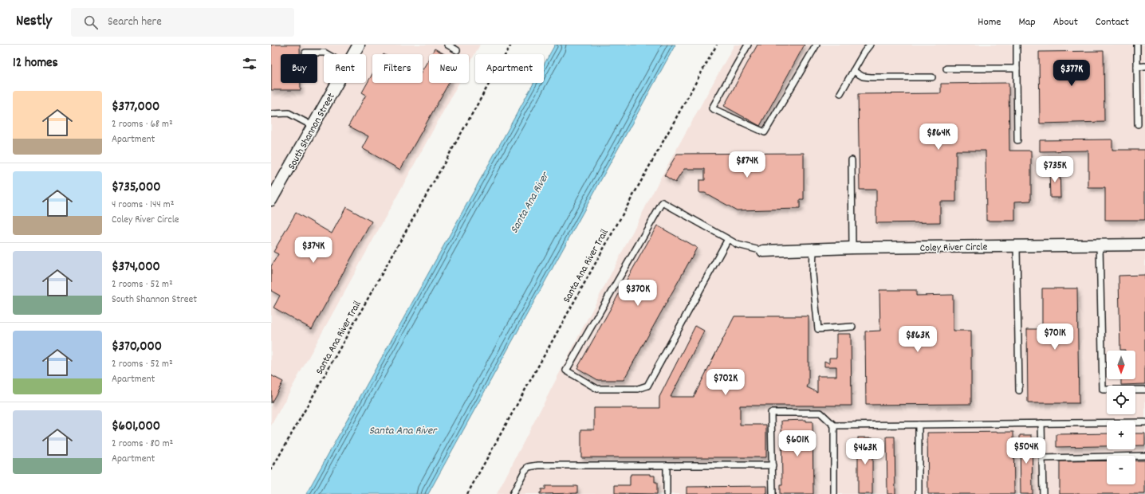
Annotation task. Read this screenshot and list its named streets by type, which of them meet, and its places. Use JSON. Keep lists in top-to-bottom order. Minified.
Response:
{"streets":{"street":["South Shannon Street","Coley River Circle"],"path":["Santa Ana River Trail"]},"water":["Santa Ana River"],"north":"bottom","page":{"header":"Nestly","search":"Search here","nav":["Home","Map","About","Contact"],"heading":"12 homes","chip":["Buy","Rent","Filters","New","Apartment"],"price":["$377K","$864K","$874K","$735K","$374K","$370K","$701K","$863K","$702K","$601K","$504K","$463K"],"list":[{"name":"$377,000","note":"2 rooms · 68 m² · Apartment"},{"name":"$735,000","note":"4 rooms · 144 m² · Coley River Circle"},{"name":"$374,000","note":"2 rooms · 52 m² · South Shannon Street"},{"name":"$370,000","note":"2 rooms · 52 m² · Apartment"},{"name":"$601,000","note":"2 rooms · 80 m² · Apartment"}],"map_buttons":["+","−"]}}
